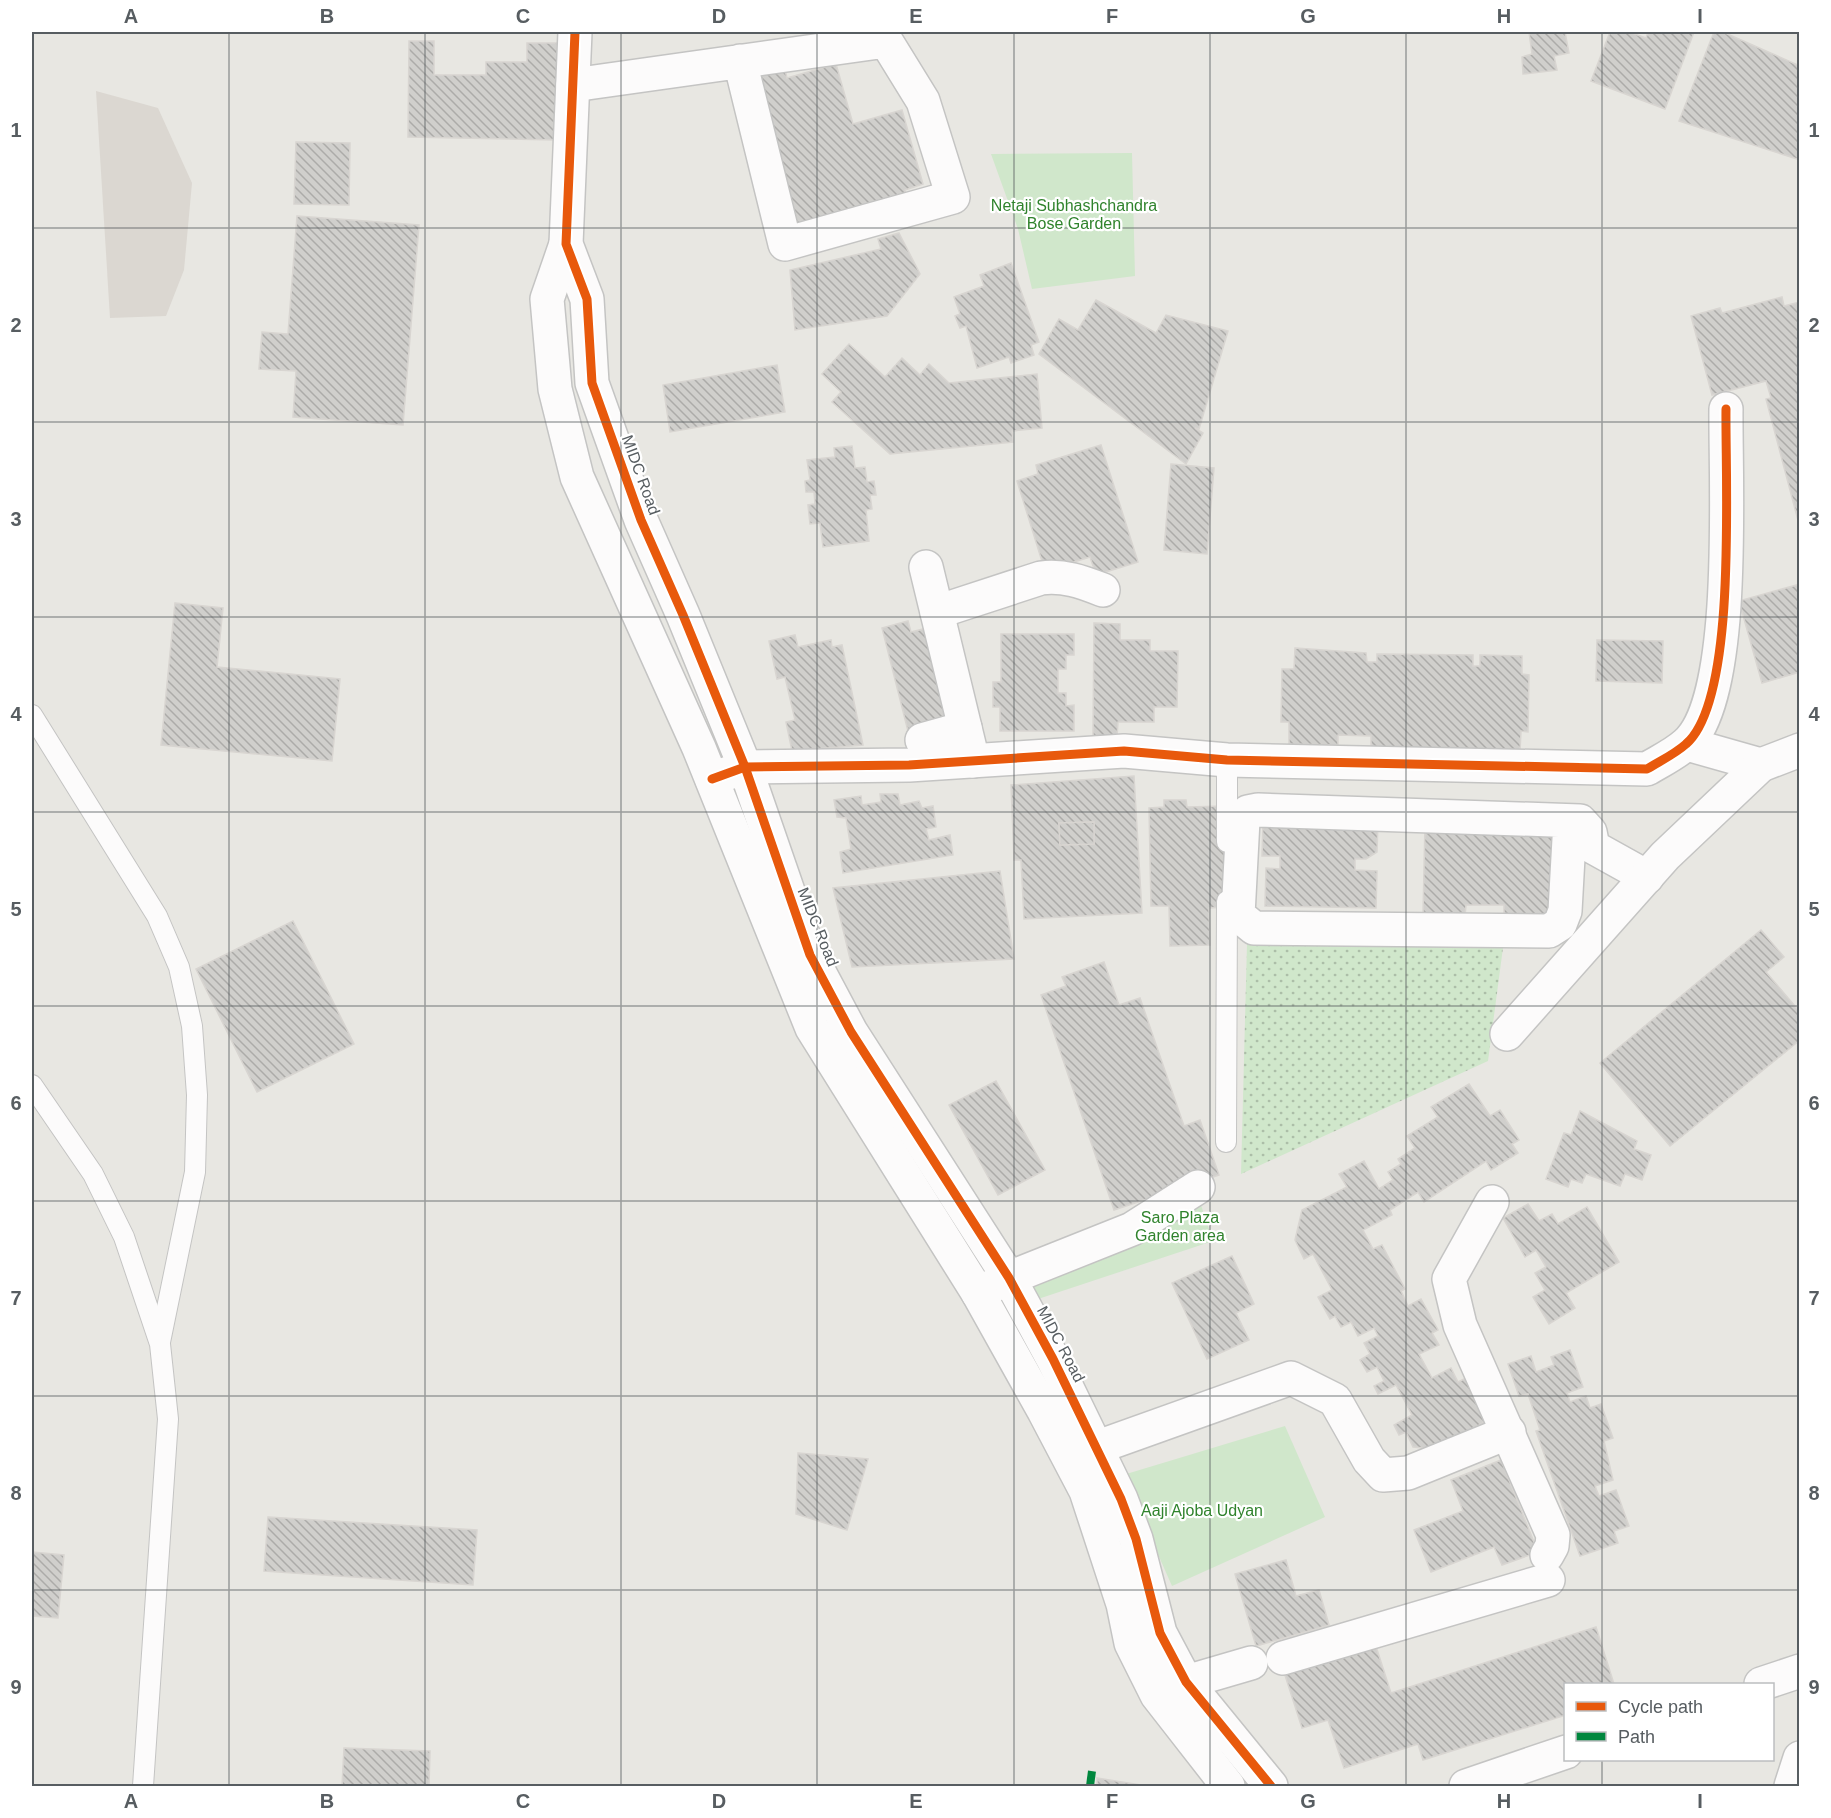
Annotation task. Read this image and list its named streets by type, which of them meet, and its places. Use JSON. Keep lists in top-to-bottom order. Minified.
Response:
{"streets":{"street":["MIDC Road"]},"parks":["Netaji Subhashchandra Bose Garden","Saro Plaza Garden area","Aaji Ajoba Udyan"],"legend":["Cycle path","Path"],"grid":{"columns":["A","B","C","D","E","F","G","H","I"],"rows":["1","2","3","4","5","6","7","8","9"]}}
